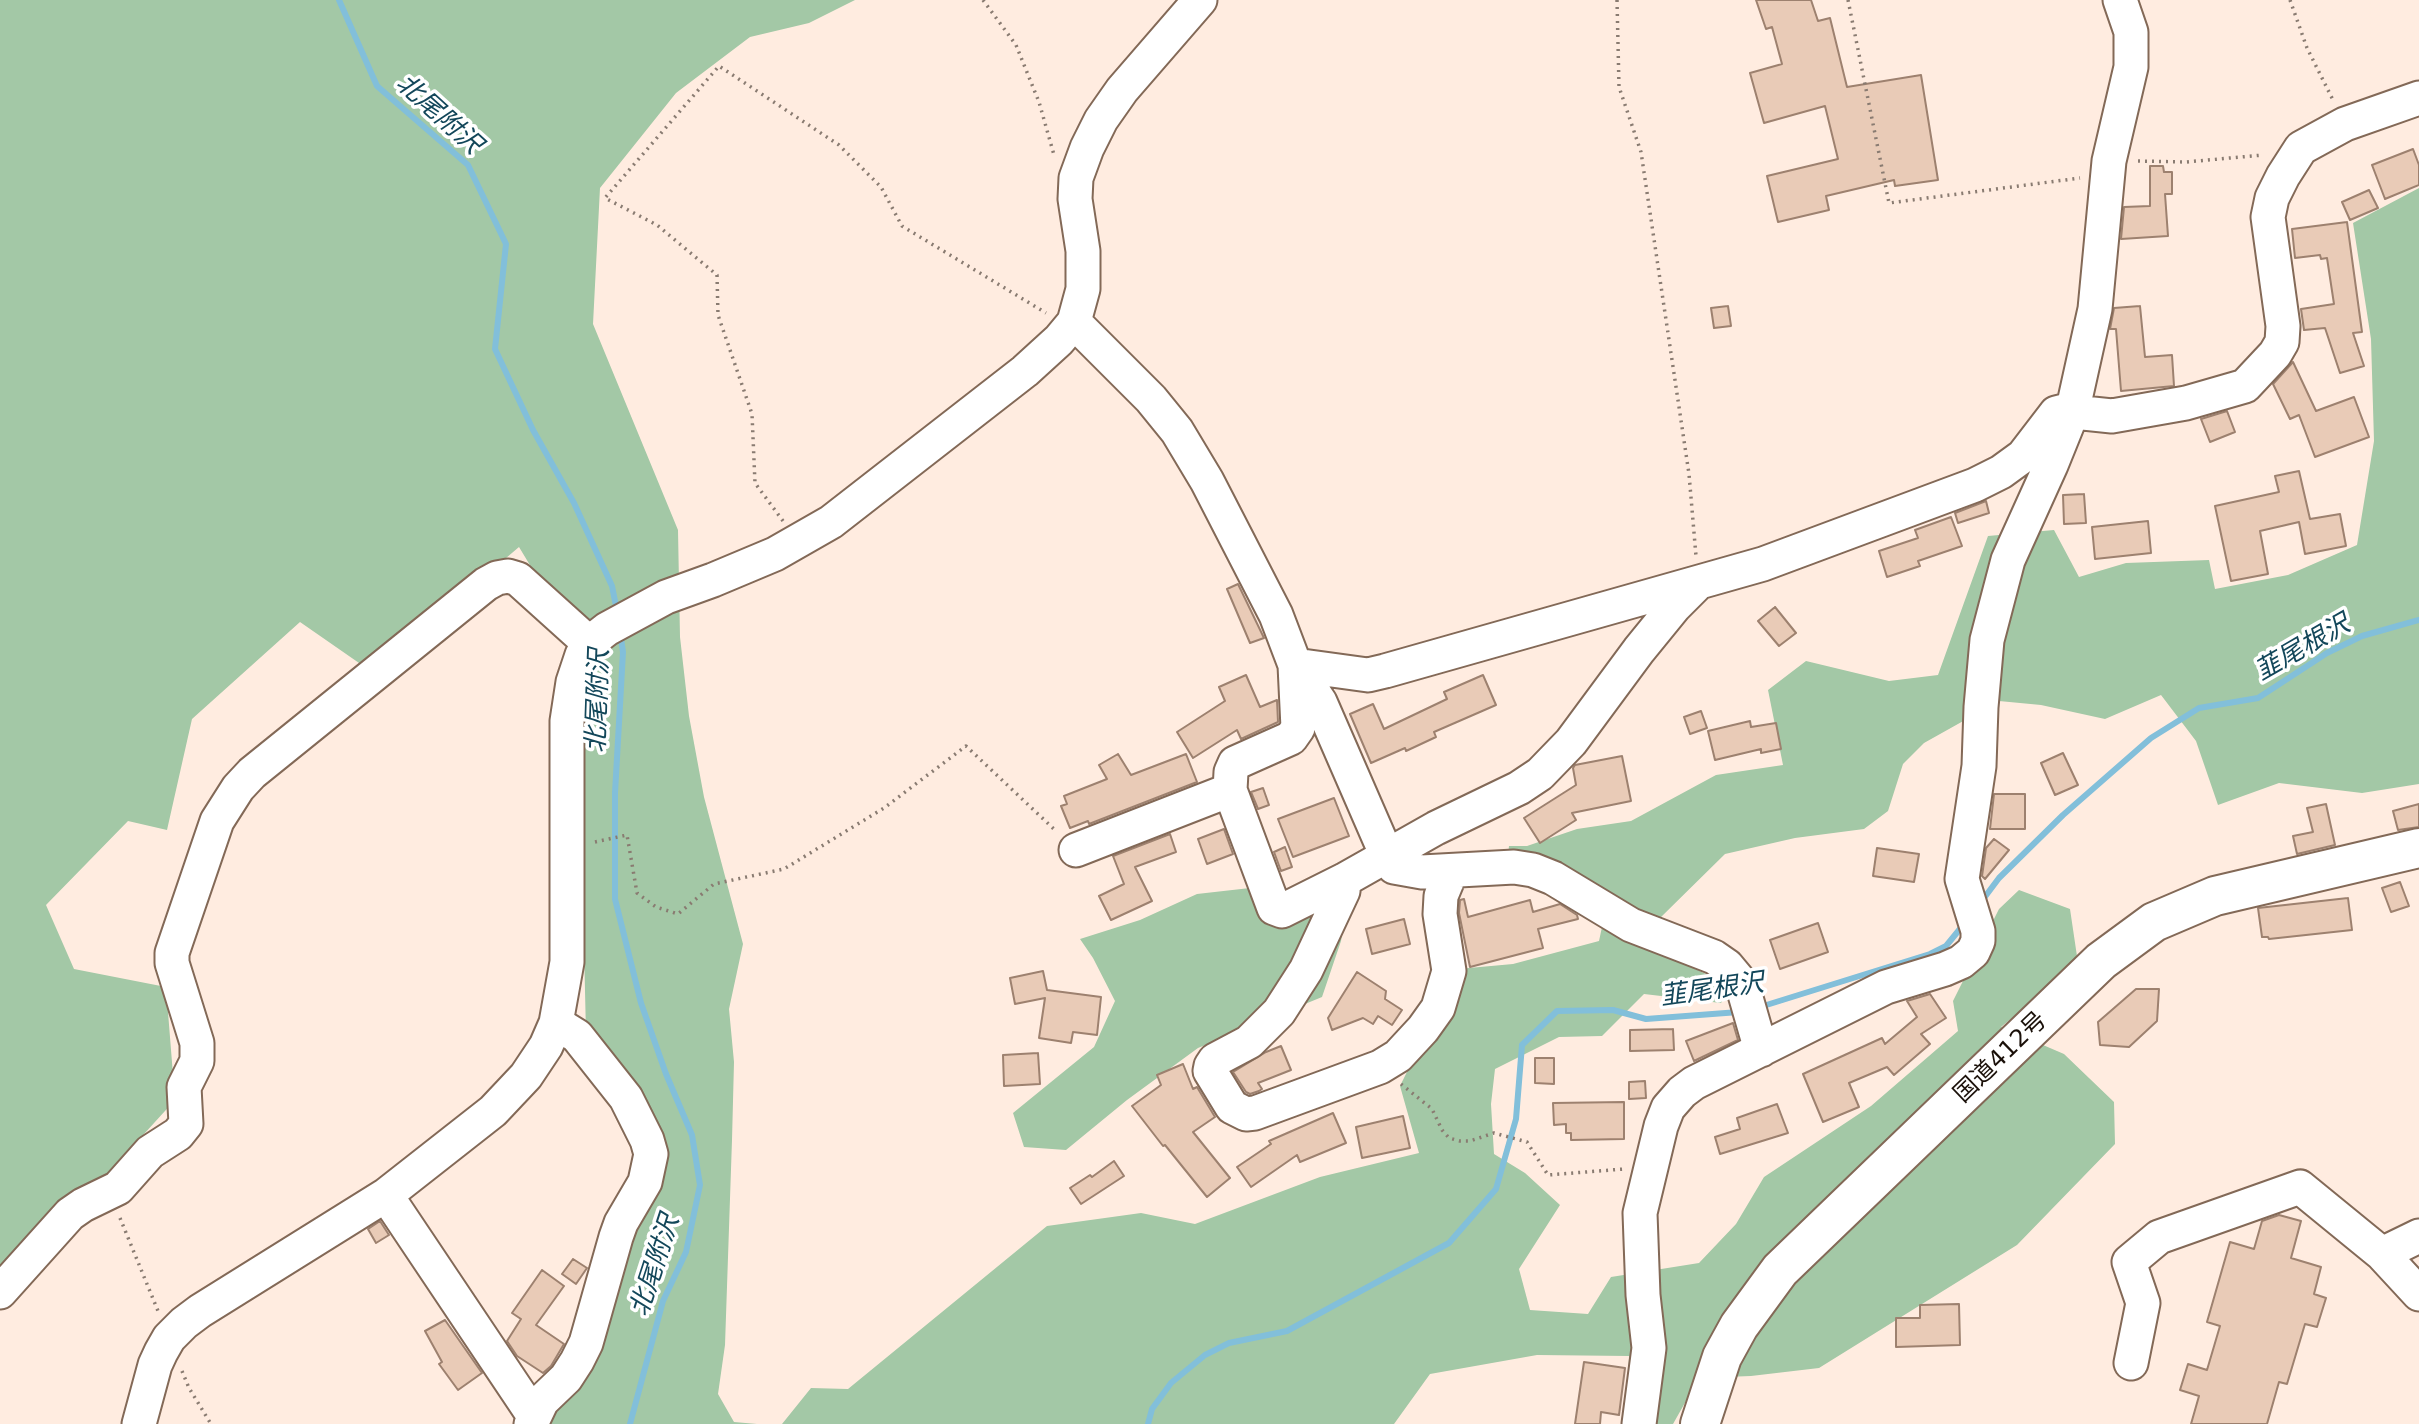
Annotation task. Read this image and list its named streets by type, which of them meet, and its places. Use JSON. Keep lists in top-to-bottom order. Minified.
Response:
{"streets":{"highway":["国道412号"]},"water":["北尾附沢","韮尾根沢"]}
